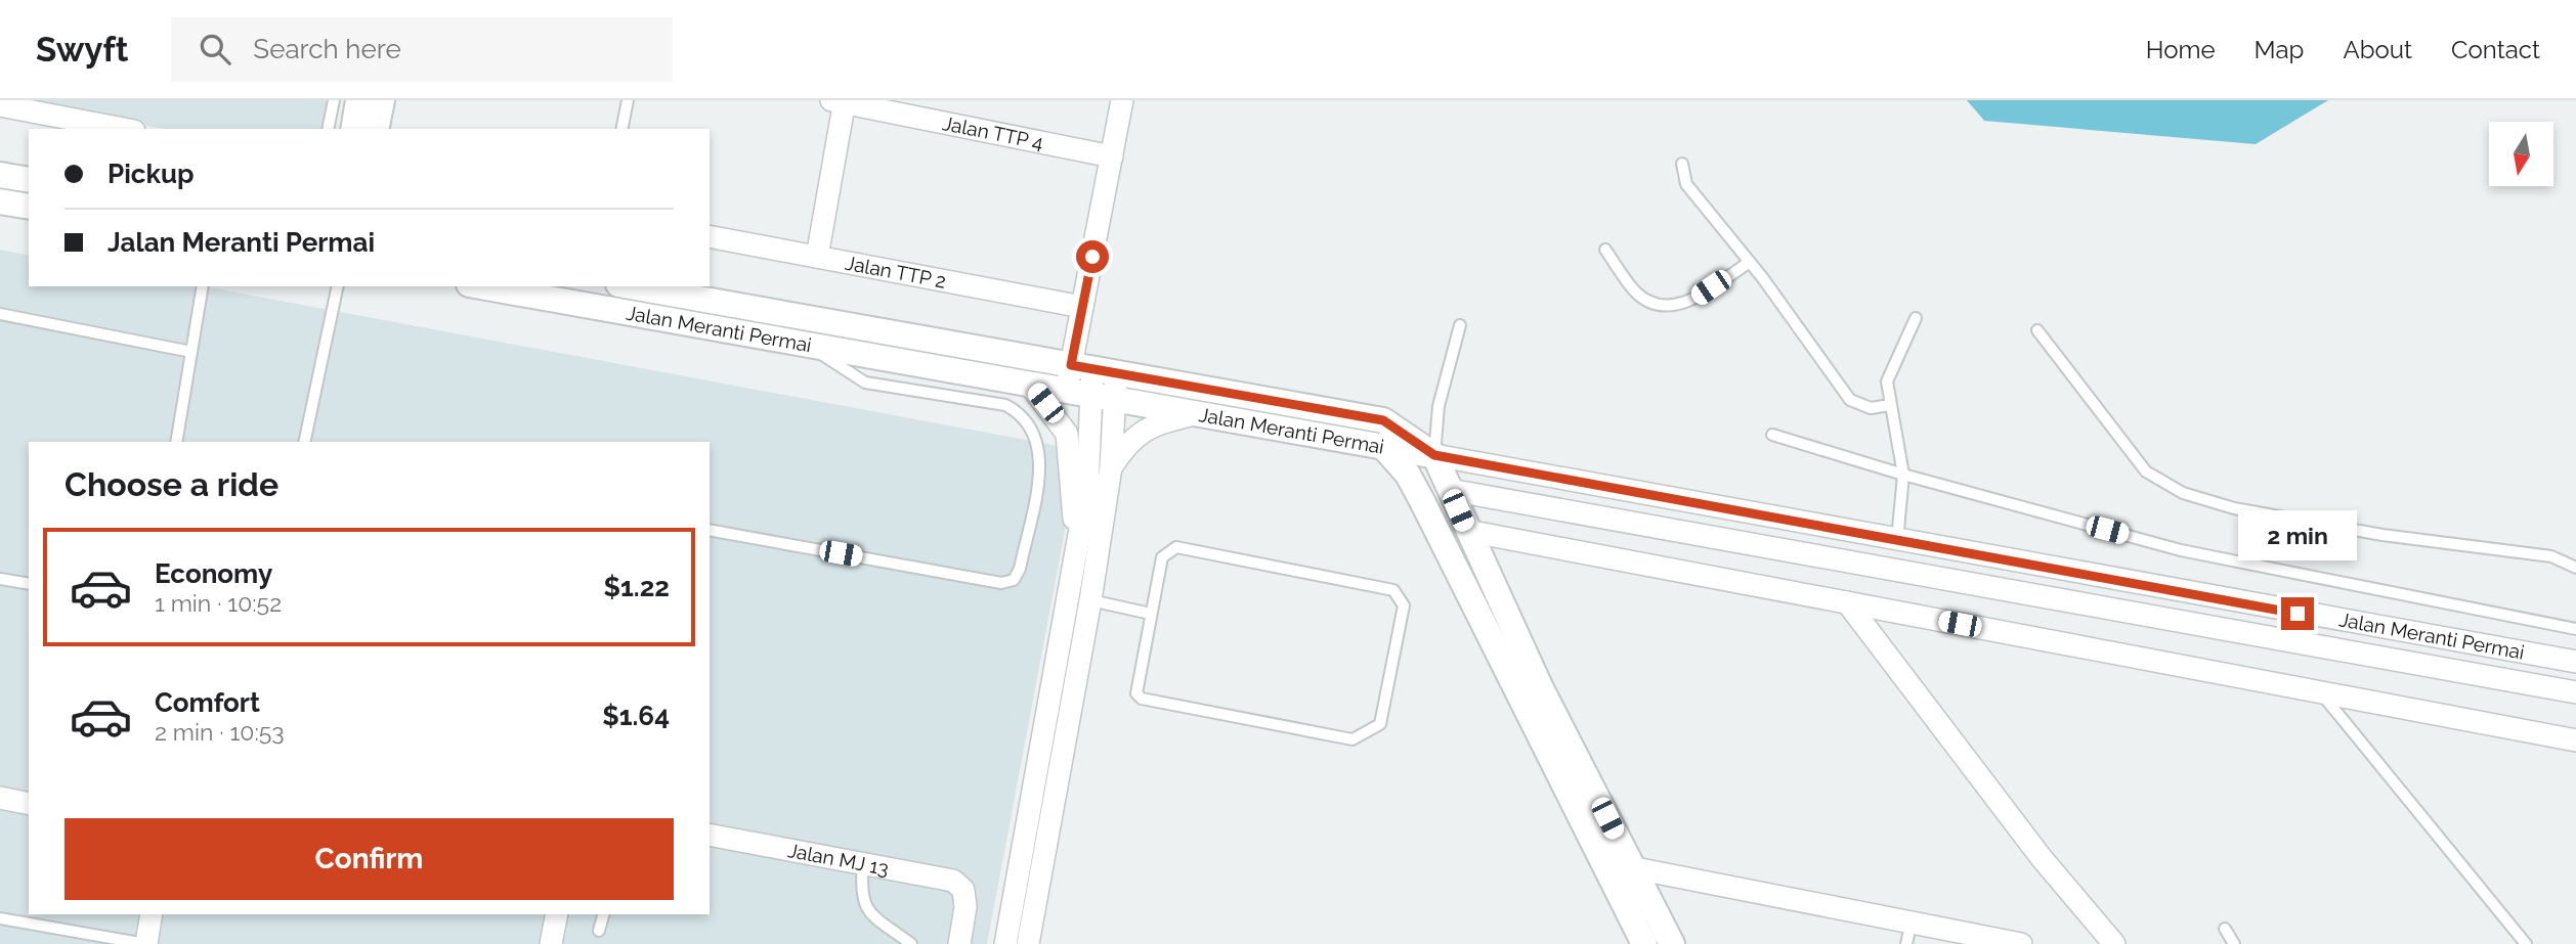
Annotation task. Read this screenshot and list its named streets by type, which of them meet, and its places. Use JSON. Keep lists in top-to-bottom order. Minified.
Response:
{"streets":{"street":["Jalan TTP 4","Jalan TTP 2","Jalan Meranti Permai","Jalan MJ 13"]},"north":"bottom","page":{"header":"Swyft","search":"Search here","nav":["Home","Map","About","Contact"],"banner":["Pickup","Jalan Meranti Permai"],"heading":"Choose a ride","bubble":"2 min","list":[{"name":"Economy","note":"1 min · 10:52","value":"$1.22"},{"name":"Comfort","note":"2 min · 10:53","value":"$1.64"}],"buttons":"Confirm"}}
